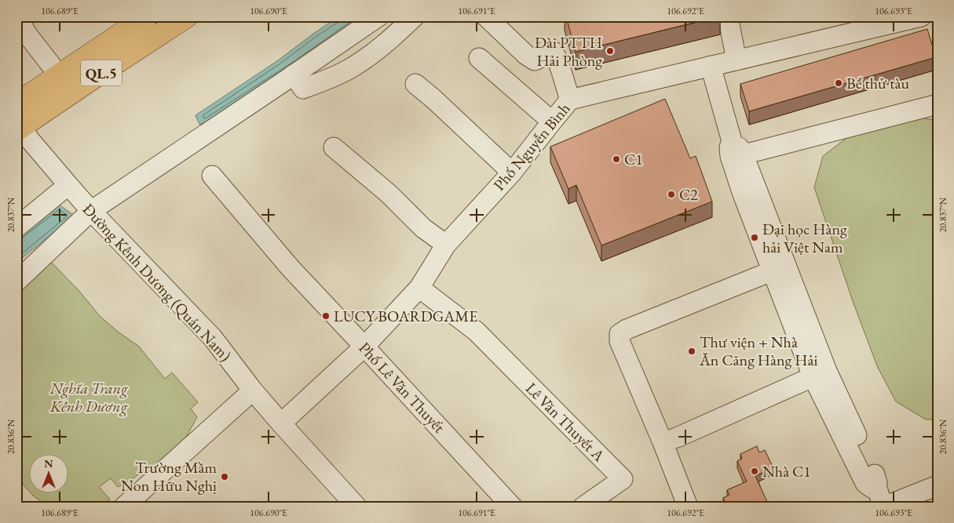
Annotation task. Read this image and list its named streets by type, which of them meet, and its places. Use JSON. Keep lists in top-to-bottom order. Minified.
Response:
{"streets":{"highway":["QL.5"],"street":["Phố Nguyễn Bình","Đường Kênh Dương (Quán Nam)","Phố Lê Văn Thuyết","Lê Văn Thuyết A"]},"crossings":[["QL.5","Đường Kênh Dương (Quán Nam)"],["Phố Nguyễn Bình","Đường Kênh Dương (Quán Nam)"],["Phố Nguyễn Bình","Phố Lê Văn Thuyết"],["Phố Nguyễn Bình","Lê Văn Thuyết A"]],"parks":["Nghĩa Trang Kênh Dương"],"places":["Đài PTTH Hải Phòng","Bể thử tàu","C1","C2","Đại học Hàng hải Việt Nam","LUCY BOARDGAME","Thư viện + Nhà Ăn Căng Hàng Hải","Nhà C1","Trường Mầm Non Hữu Nghị"],"north":"top","coordinates":["106.689°E","106.690°E","106.691°E","106.692°E","106.693°E","20.837°N","20.836°N"]}
